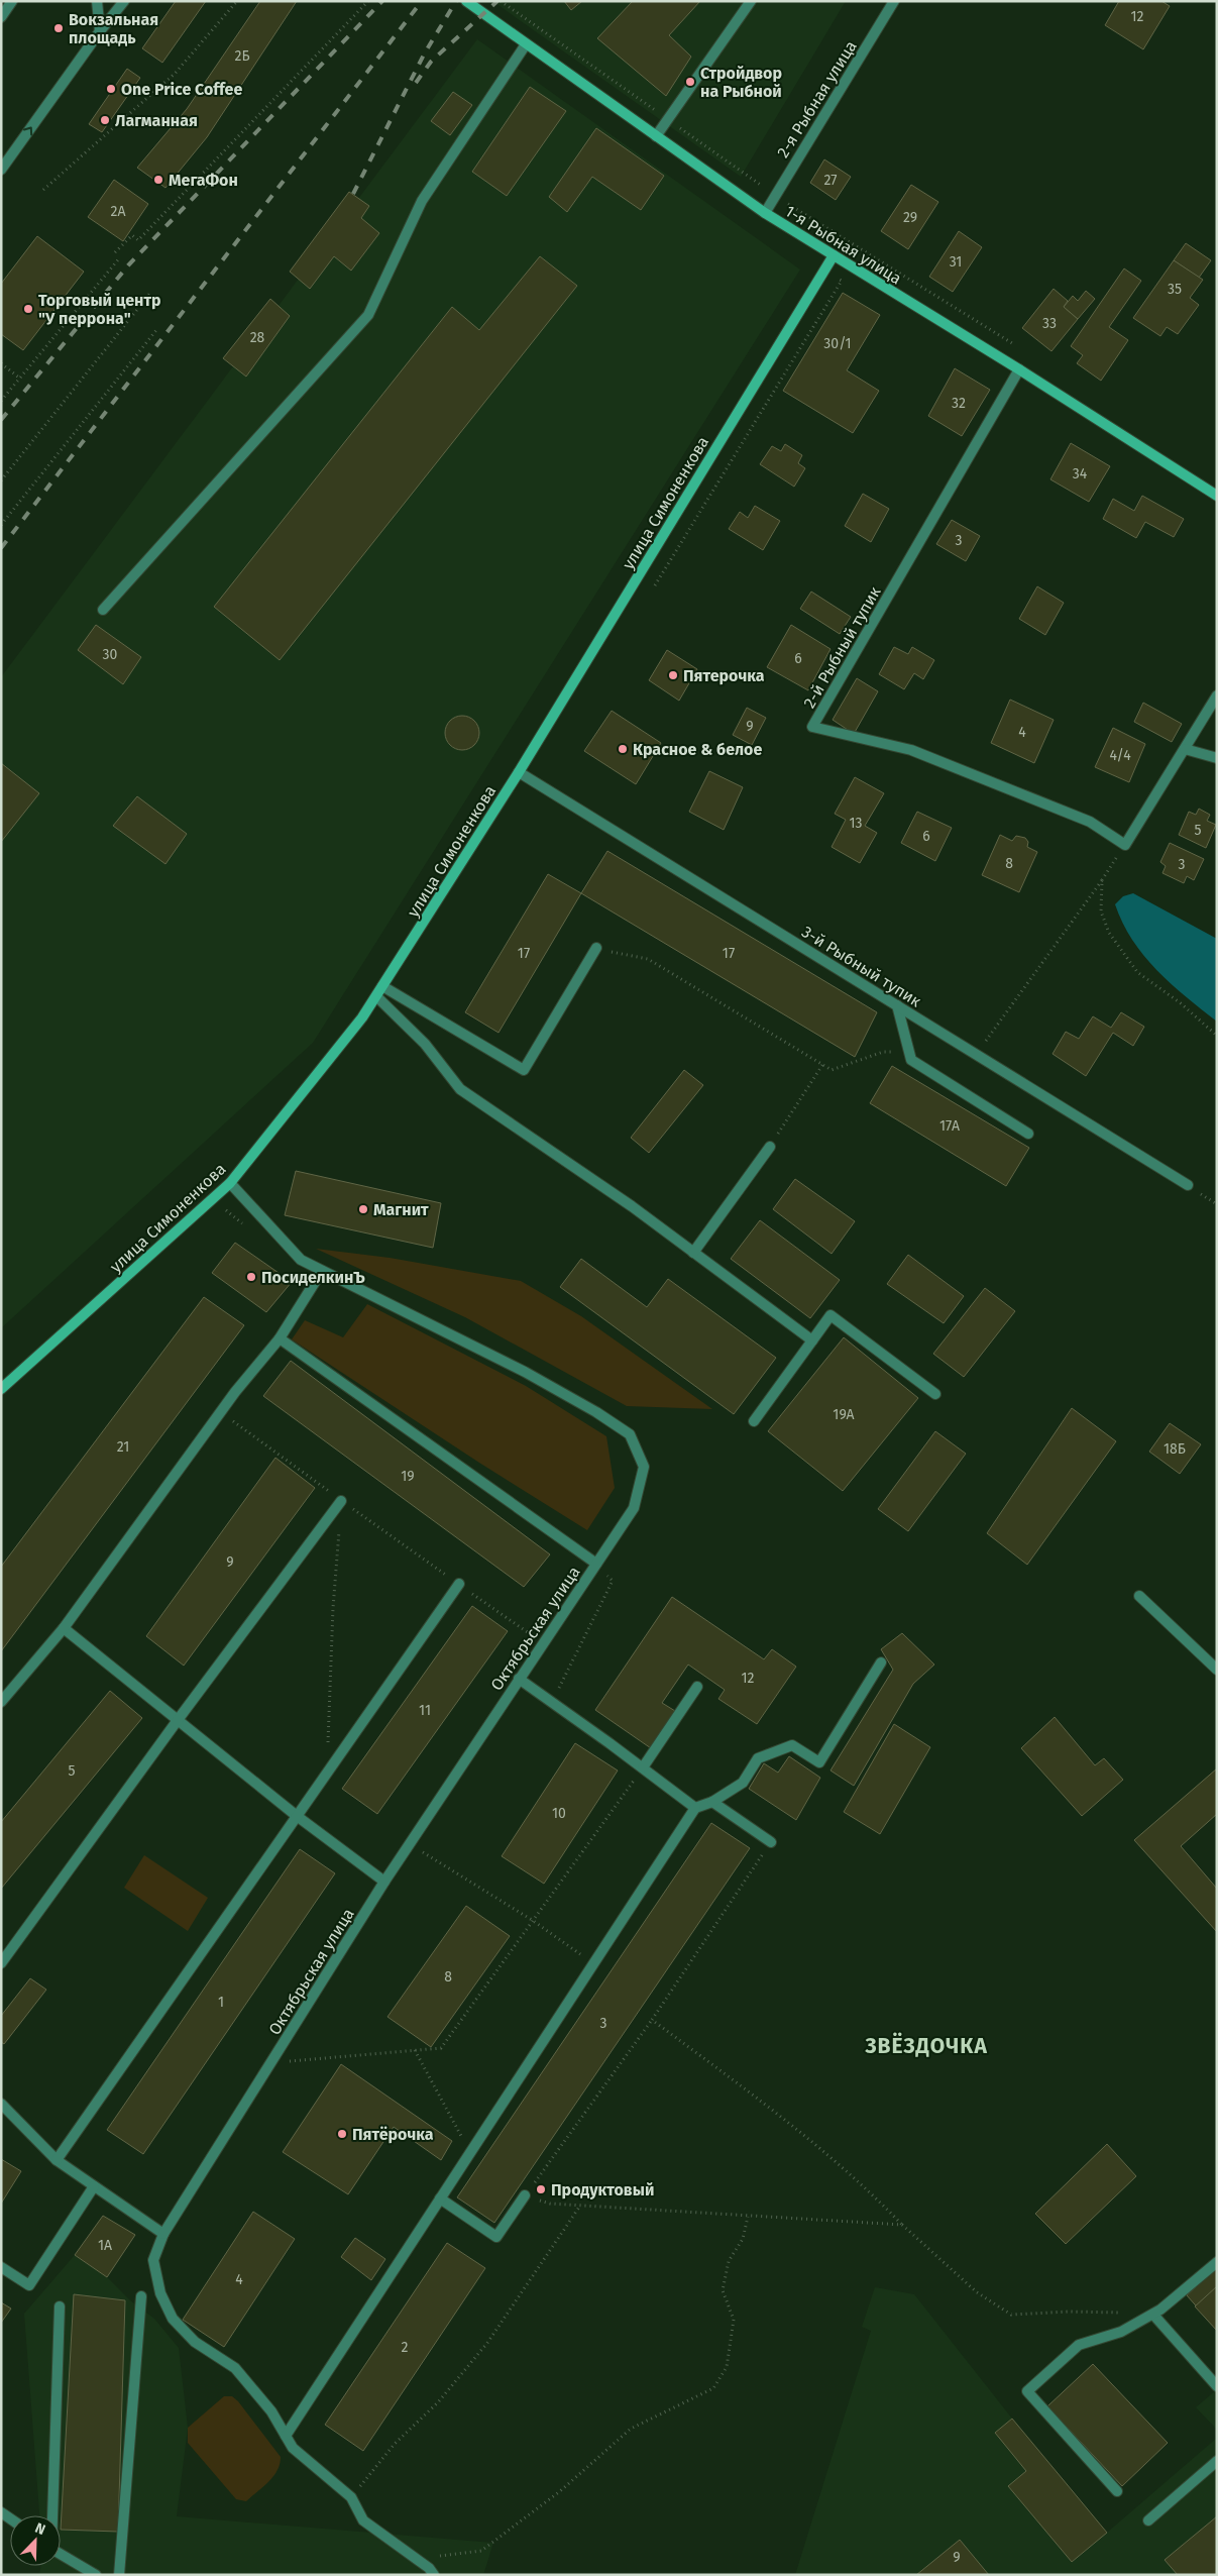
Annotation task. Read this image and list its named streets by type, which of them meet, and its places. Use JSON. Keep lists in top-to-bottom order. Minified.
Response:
{"streets":{"street":["2-я Рыбная улица","1-я Рыбная улица","улица Симоненкова","2-й Рыбный тупик","3-й Рыбный тупик","Октябрьская улица"]},"crossings":[["2-я Рыбная улица","1-я Рыбная улица"],["1-я Рыбная улица","улица Симоненкова"],["1-я Рыбная улица","2-й Рыбный тупик"],["улица Симоненкова","3-й Рыбный тупик"],["улица Симоненкова","Октябрьская улица"]],"districts":["ЗВЁЗДОЧКА"],"places":["Вокзальная площадь","Стройдвор на Рыбной","One Price Coffee","Лагманная","МегаФон","Торговый центр \"У перрона\"","Пятерочка","Красное & белое","Магнит","ПосиделкинЪ","Пятёрочка","Продуктовый"],"house_numbers":["12","2Б","27","2А","29","31","35","33","28","30/1","32","34","3","30","6","9","4","4/4","13","5","6","8","3","17","17","17А","19А","21","18Б","19","9","12","11","5","10","8","1","3","1А","4","2","9"],"north":"top right"}
